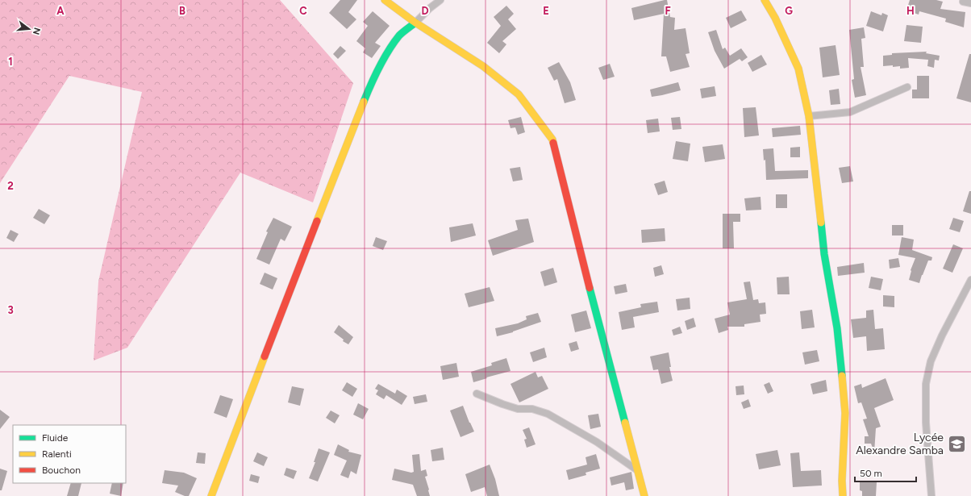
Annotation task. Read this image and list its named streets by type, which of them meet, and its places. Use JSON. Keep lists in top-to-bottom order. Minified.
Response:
{"places":{"school or university":["Lycée Alexandre Samba"]},"legend":["Fluide","Ralenti","Bouchon"],"scale_bar":"50 m","north":"right","grid":{"columns":["A","B","C","D","E","F","G","H"],"rows":["1","2","3"]}}
